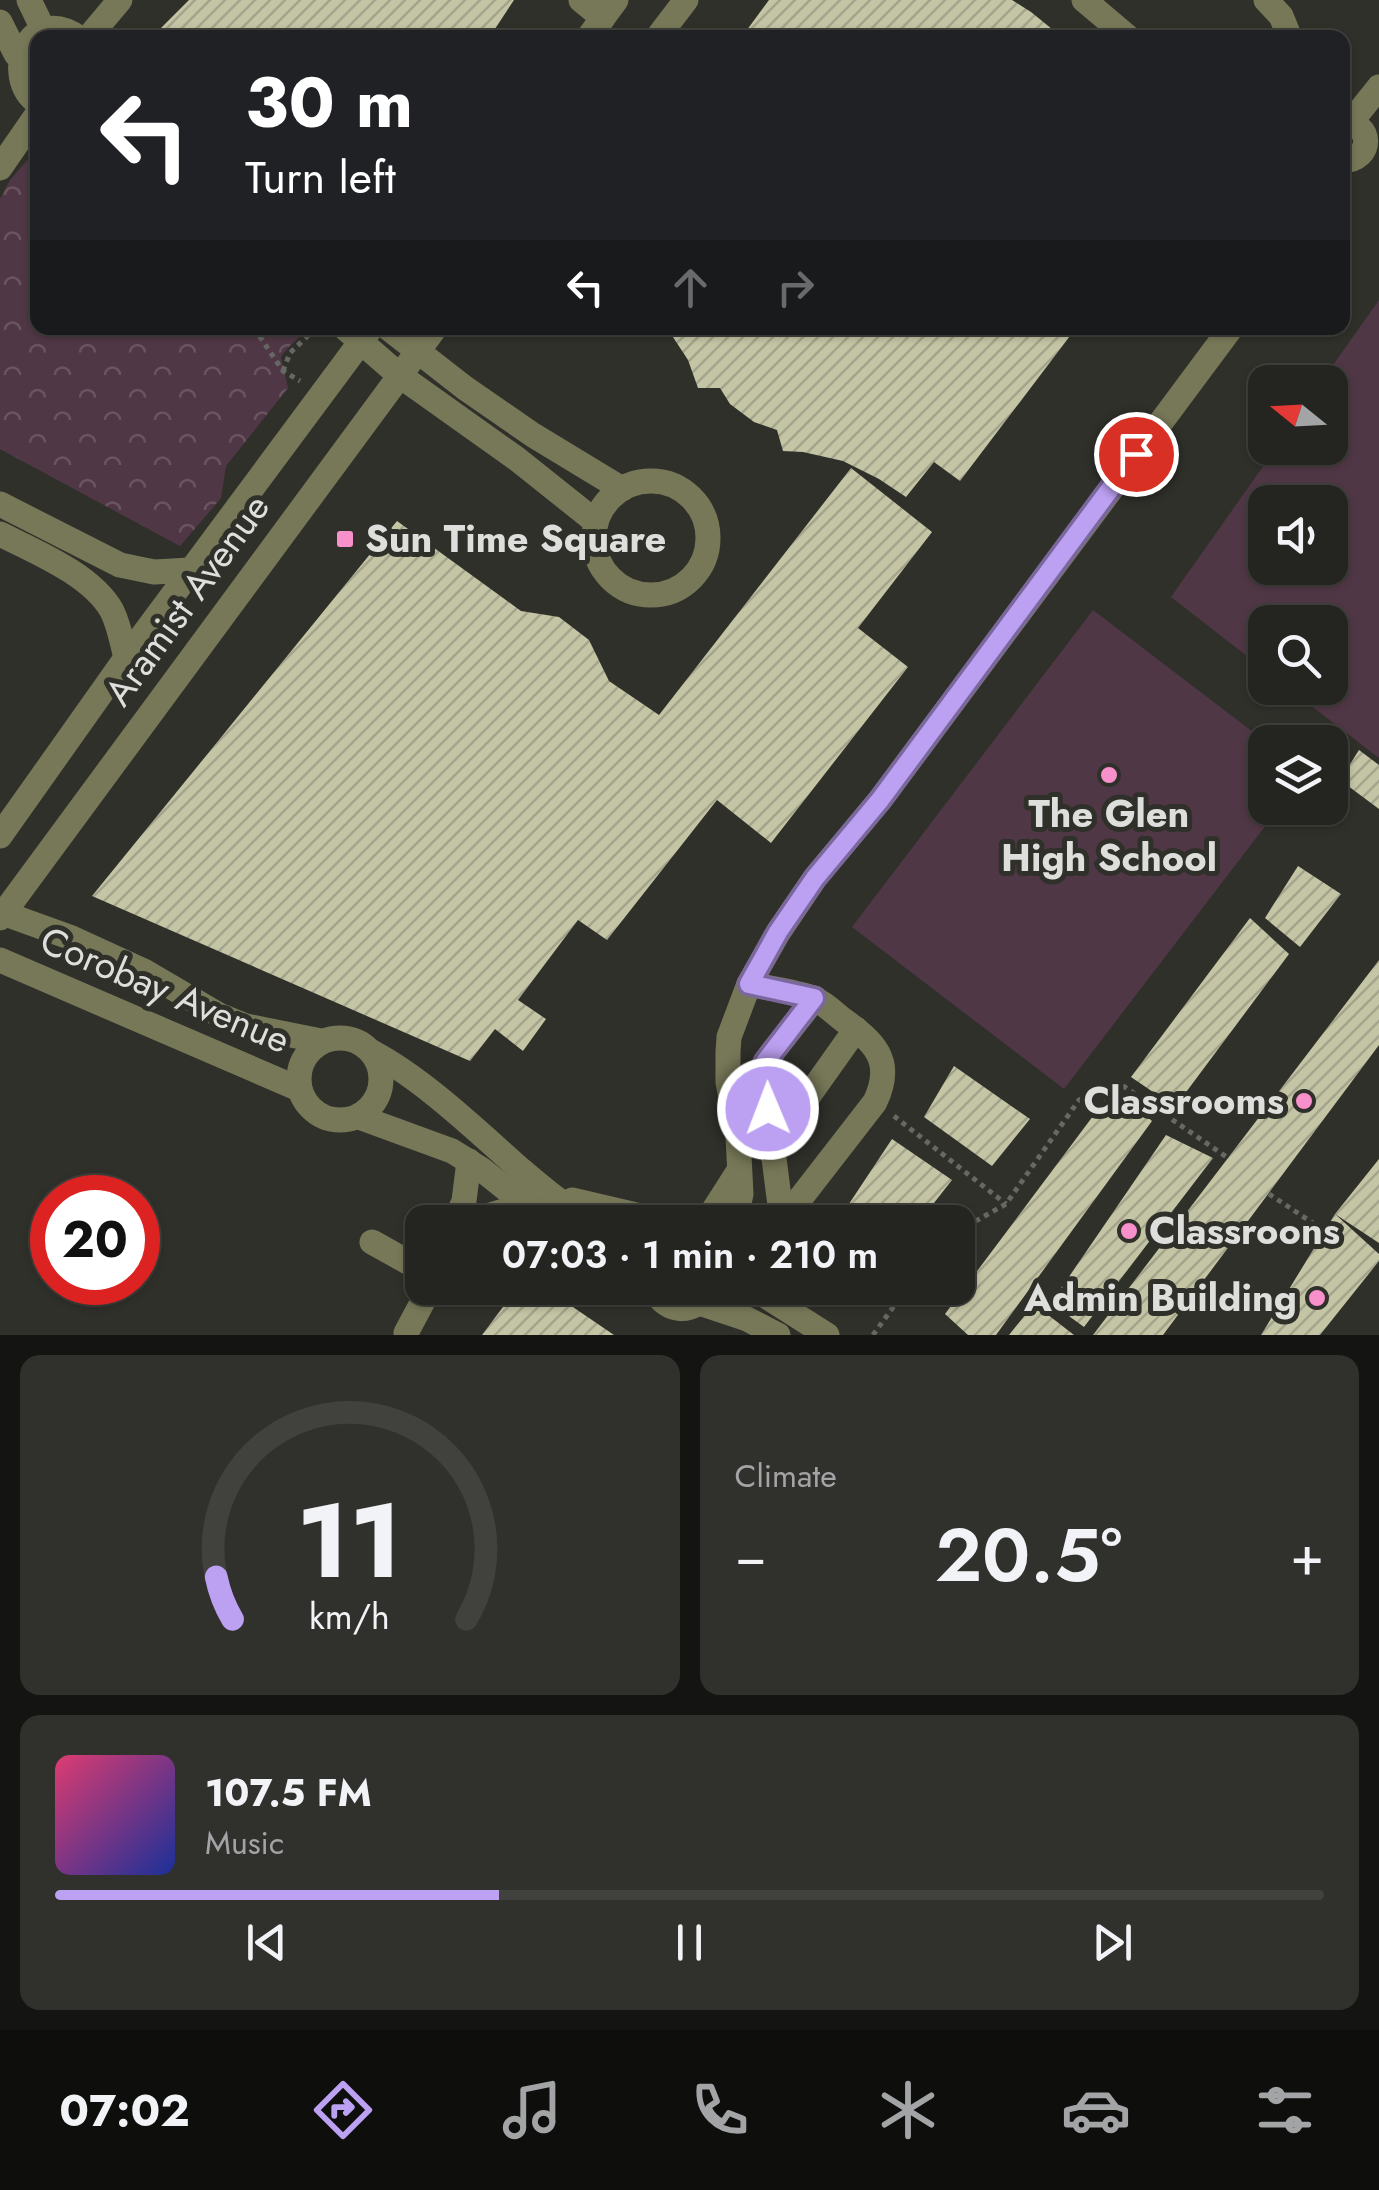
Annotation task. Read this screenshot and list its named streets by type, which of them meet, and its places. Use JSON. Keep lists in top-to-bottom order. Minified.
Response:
{"streets":{"street":["Aramist Avenue","Corobay Avenue"]},"crossings":[["Aramist Avenue","Corobay Avenue"]],"places":{"transit":["Sun Time Square"],"other":["The Glen High School","Classrooms","Classroons","Admin Building"]},"north":"left","page":{"turn":["30 m","Turn left"],"limit":"20","trip":"07:03 · 1 min · 210 m","tile":"Climate","heat":["−","20.5°","+"],"song":["107.5 FM","Music"],"tabs":"07:02","gauge":["11","km/h"]}}
